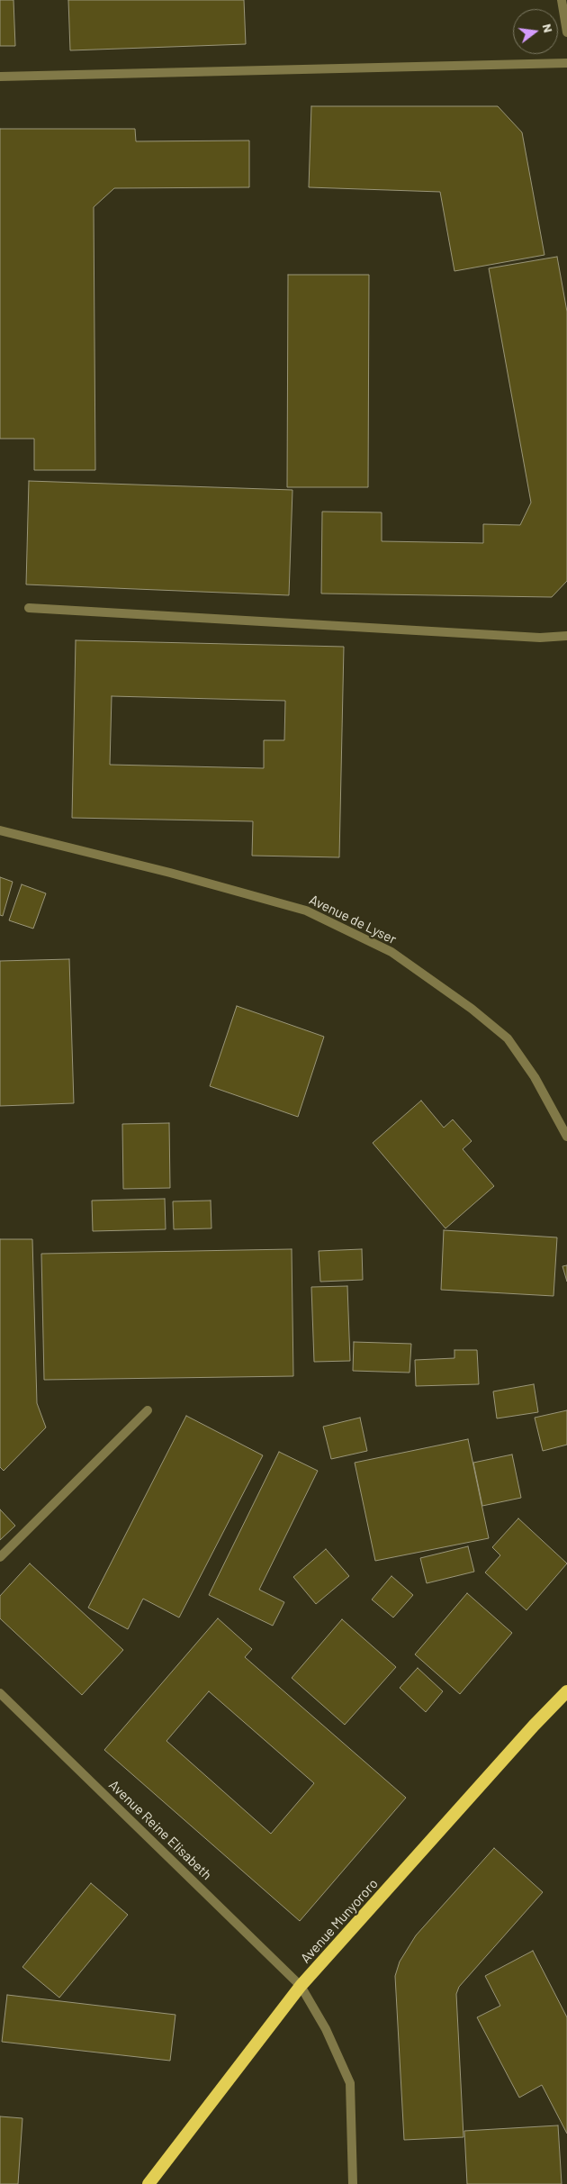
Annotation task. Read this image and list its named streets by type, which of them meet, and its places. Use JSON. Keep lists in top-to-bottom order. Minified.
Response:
{"streets":{"highway":["Avenue Munyororo"],"street":["Avenue de Lyser","Avenue Reine Elisabeth"]},"crossings":[["Avenue Reine Elisabeth","Avenue Munyororo"]],"north":"right"}
